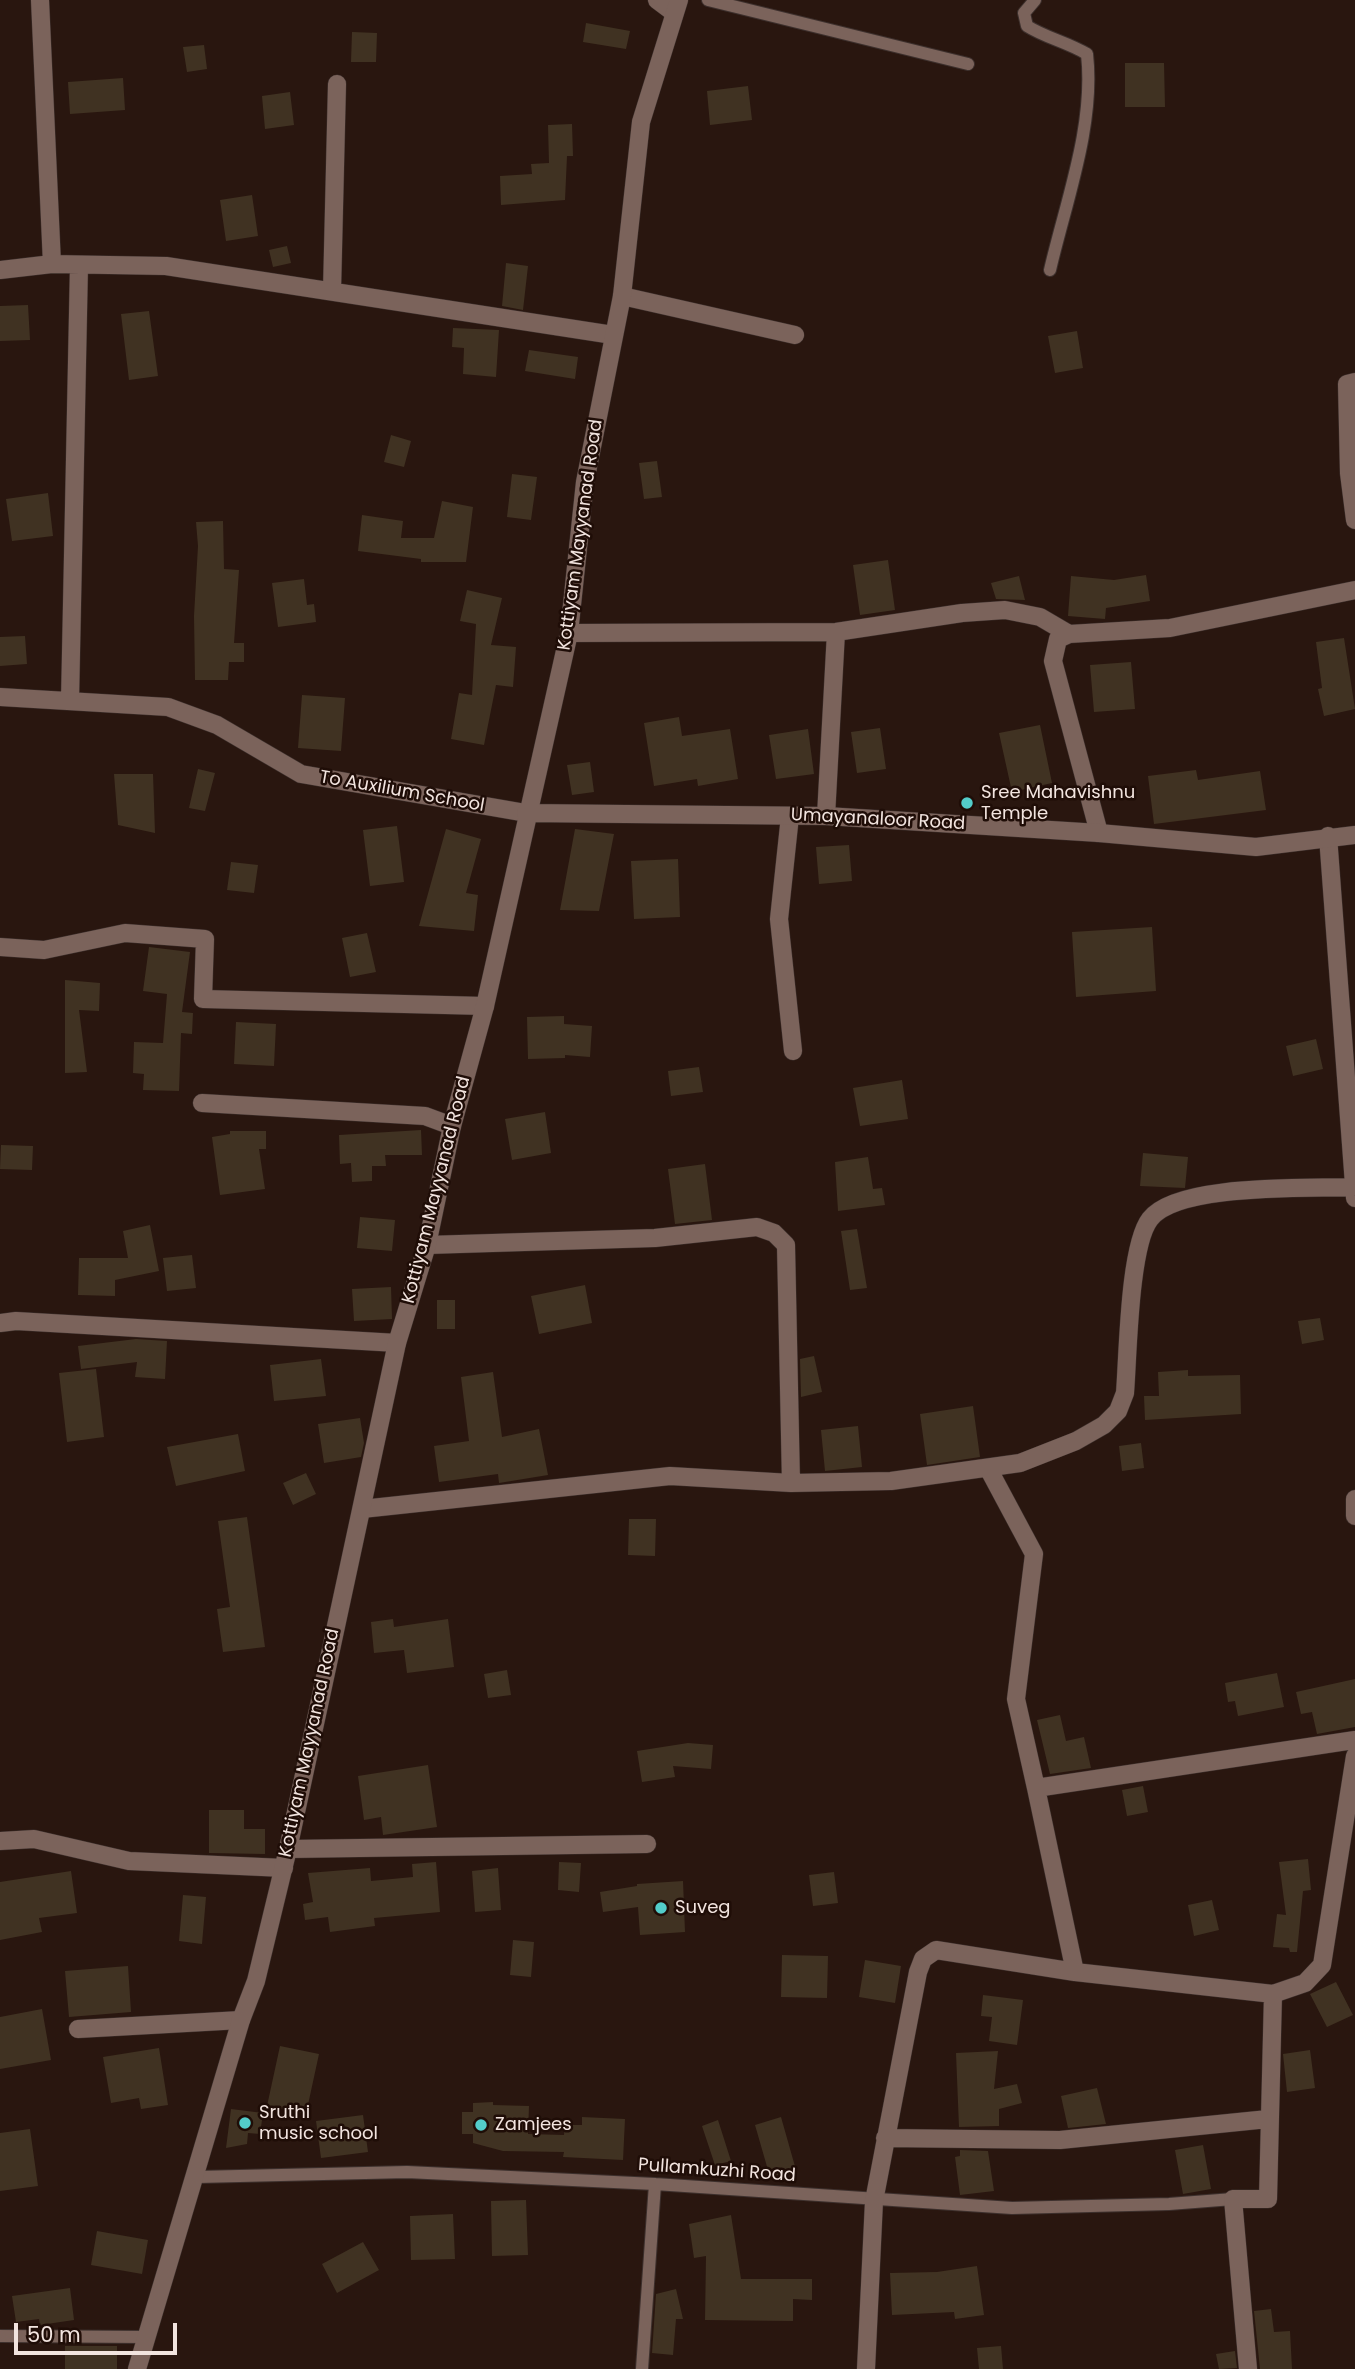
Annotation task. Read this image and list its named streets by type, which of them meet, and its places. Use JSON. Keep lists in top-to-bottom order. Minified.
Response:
{"streets":{"street":["Kottiyam Mayyanad Road","To Auxilium School","Umayanaloor Road"],"lane":["Pullamkuzhi Road"]},"crossings":[["Kottiyam Mayyanad Road","To Auxilium School"],["Kottiyam Mayyanad Road","Umayanaloor Road"],["Kottiyam Mayyanad Road","Pullamkuzhi Road"],["To Auxilium School","Umayanaloor Road"]],"places":["Sree Mahavishnu Temple","Suveg","Sruthi music school","Zamjees"],"scale_bar":"50 m"}
